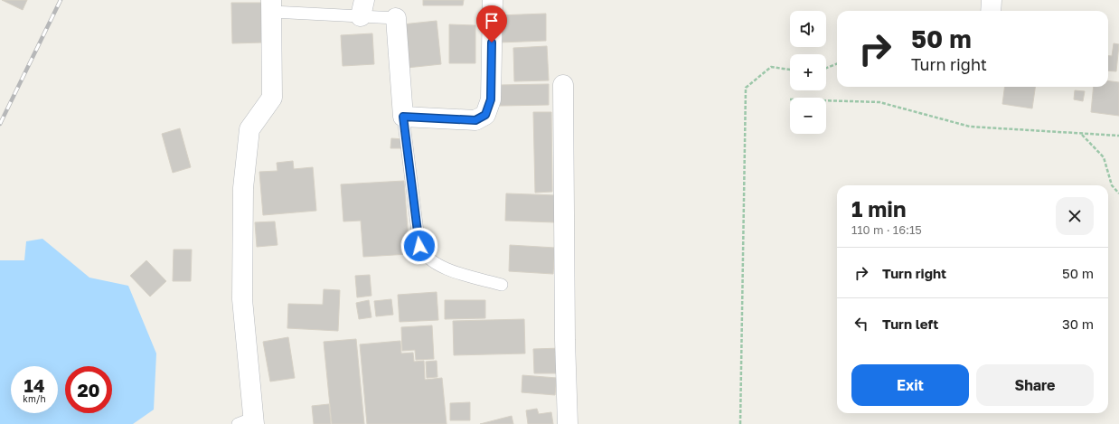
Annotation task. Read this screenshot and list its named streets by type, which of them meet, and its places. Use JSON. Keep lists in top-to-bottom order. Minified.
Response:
{"page":{"map_buttons":["+","−"],"turn":["50 m","Turn right"],"heading":["1 min","110 m · 16:15"],"list":[{"name":"Turn right","value":"50 m"},{"name":"Turn left","value":"30 m"}],"buttons":["Exit","Share"],"speed":"14 km/h","limit":"20"}}
